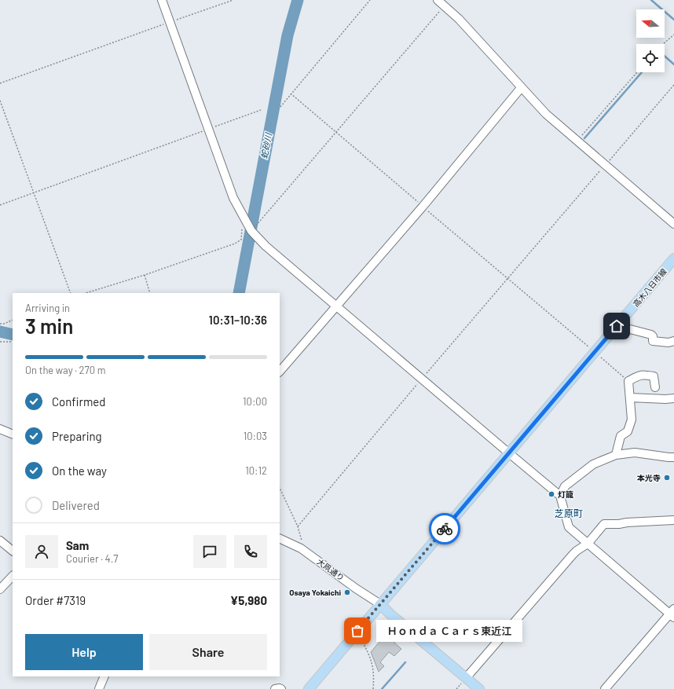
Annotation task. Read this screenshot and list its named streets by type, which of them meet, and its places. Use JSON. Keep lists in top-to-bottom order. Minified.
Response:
{"streets":{"main road":["高木八日市線"],"street":["大凧通り"]},"crossings":[["高木八日市線","大凧通り"]],"districts":["芝原町"],"water":["蛇砂川"],"places":["本光寺","灯籠","Osaya Yokaichi","Ｈｏｎｄａ Ｃａｒｓ東近江"],"north":"left","page":{"heading":["3 min","Arriving in","10:31–10:36"],"panel":["Sam","Courier · 4.7","Order #7319","¥5,980"],"bar":"On the way · 270 m","list":[["Confirmed","10:00"],["Preparing","10:03"],["On the way","10:12"],"Delivered"],"bubble":"Ｈｏｎｄａ Ｃａｒｓ東近江","buttons":["Help","Share"]}}
